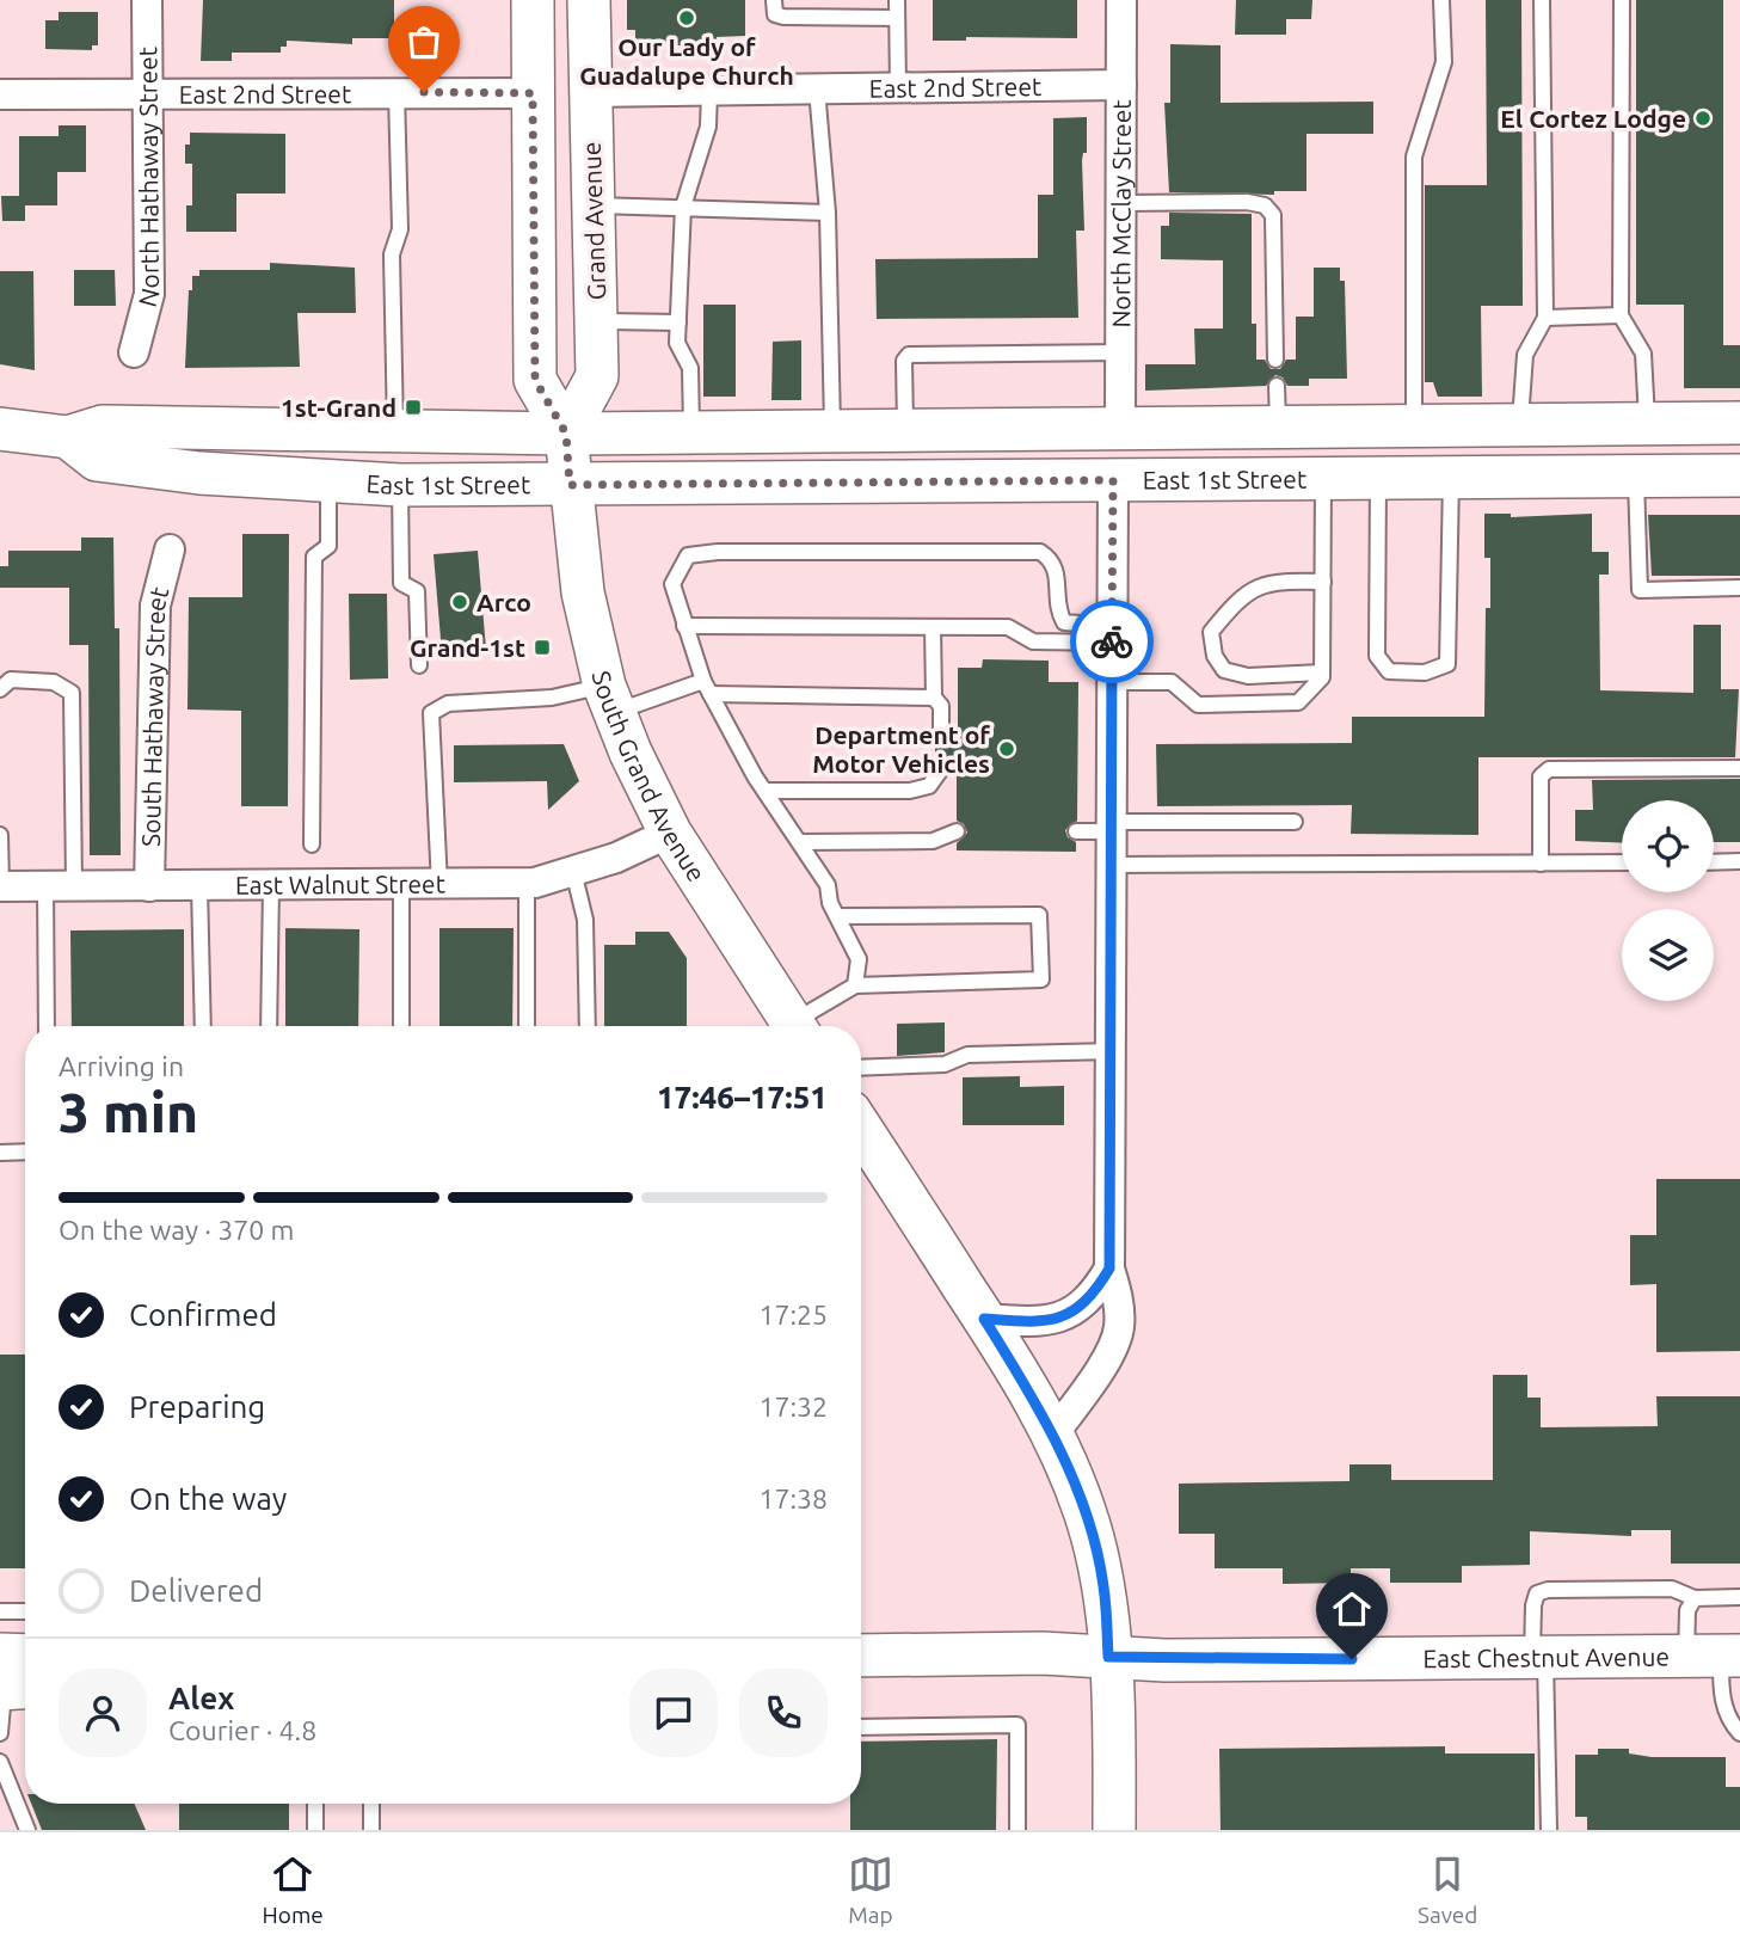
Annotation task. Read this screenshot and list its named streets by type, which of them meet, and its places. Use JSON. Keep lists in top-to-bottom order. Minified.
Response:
{"streets":{"main road":["Grand Avenue","East 1st Street","South Grand Avenue","East Chestnut Avenue"],"street":["East 2nd Street","North Hathaway Street","North McClay Street","South Hathaway Street","East Walnut Street"]},"crossings":[["East 2nd Street","North Hathaway Street"],["East 2nd Street","North McClay Street"],["East 2nd Street","Grand Avenue"],["North McClay Street","East 1st Street"],["Grand Avenue","East 1st Street"],["East 1st Street","South Grand Avenue"],["South Hathaway Street","East Walnut Street"],["South Grand Avenue","East Walnut Street"]],"places":{"other":["Our Lady of Guadalupe Church","El Cortez Lodge","Arco","Department of Motor Vehicles"],"transit":["1st-Grand","Grand-1st"]},"page":{"heading":["3 min","Arriving in","17:46–17:51"],"panel":["Alex","Courier · 4.8"],"bar":"On the way · 370 m","list":[["Confirmed","17:25"],["Preparing","17:32"],["On the way","17:38"],"Delivered"],"tabs":["Home","Map","Saved"]}}
